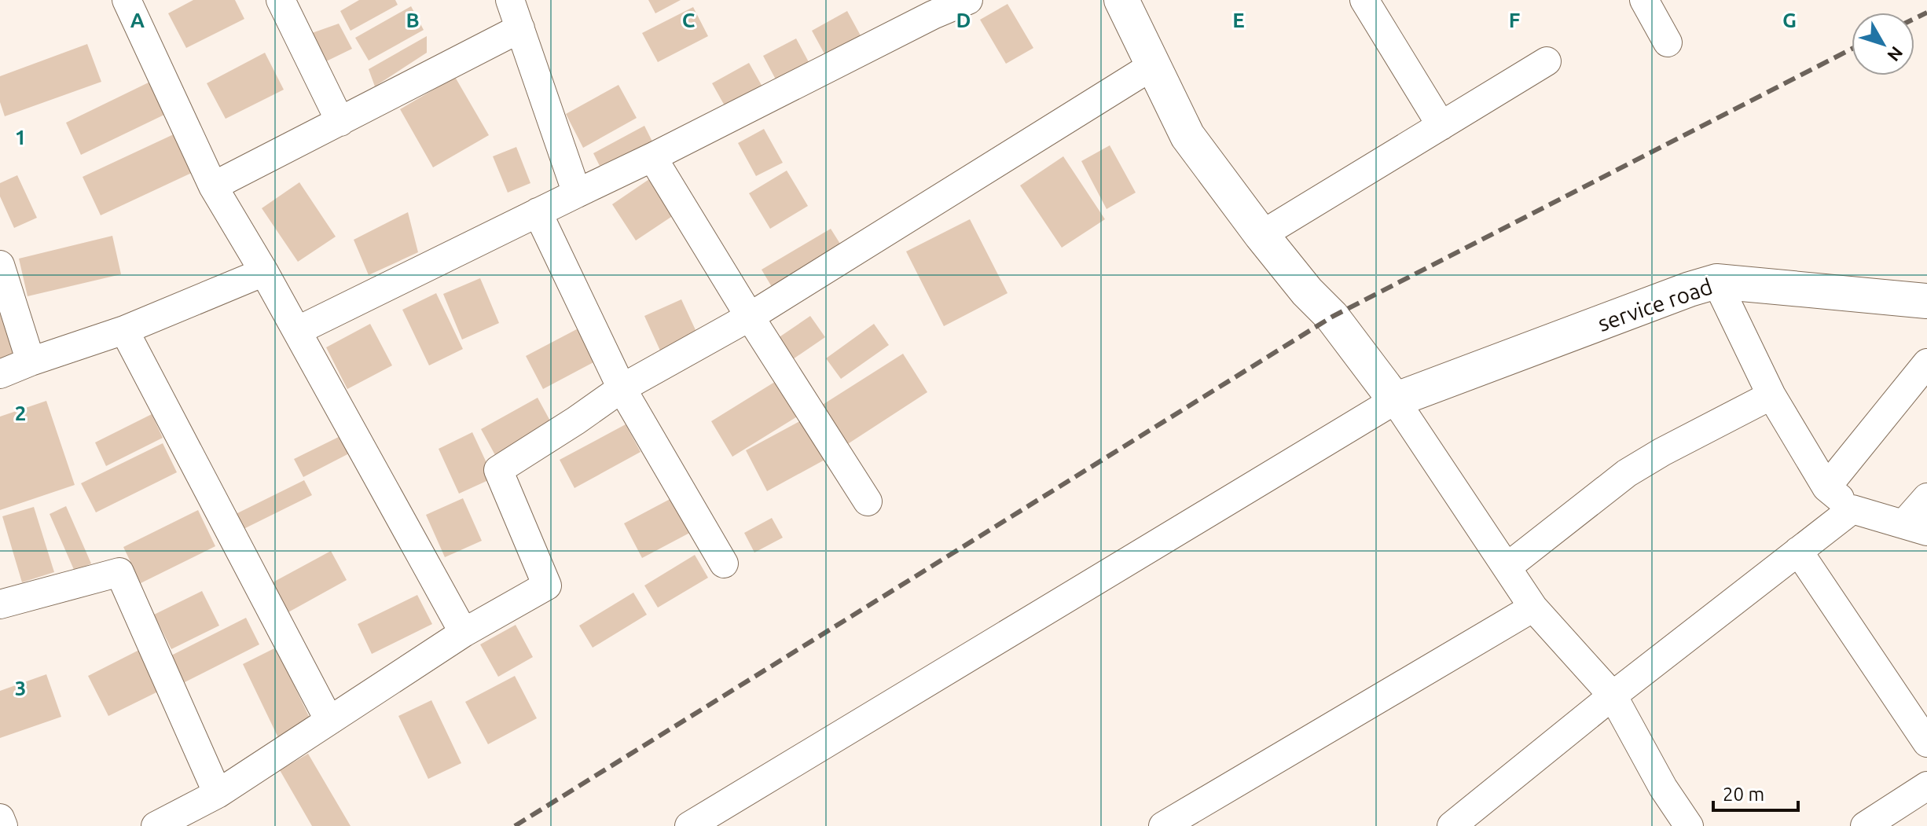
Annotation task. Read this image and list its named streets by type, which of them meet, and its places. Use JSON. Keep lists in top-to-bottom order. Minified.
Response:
{"streets":{"street":["service road"]},"scale_bar":"20 m","north":"bottom right","grid":{"columns":["A","B","C","D","E","F","G"],"rows":["1","2","3"]}}
